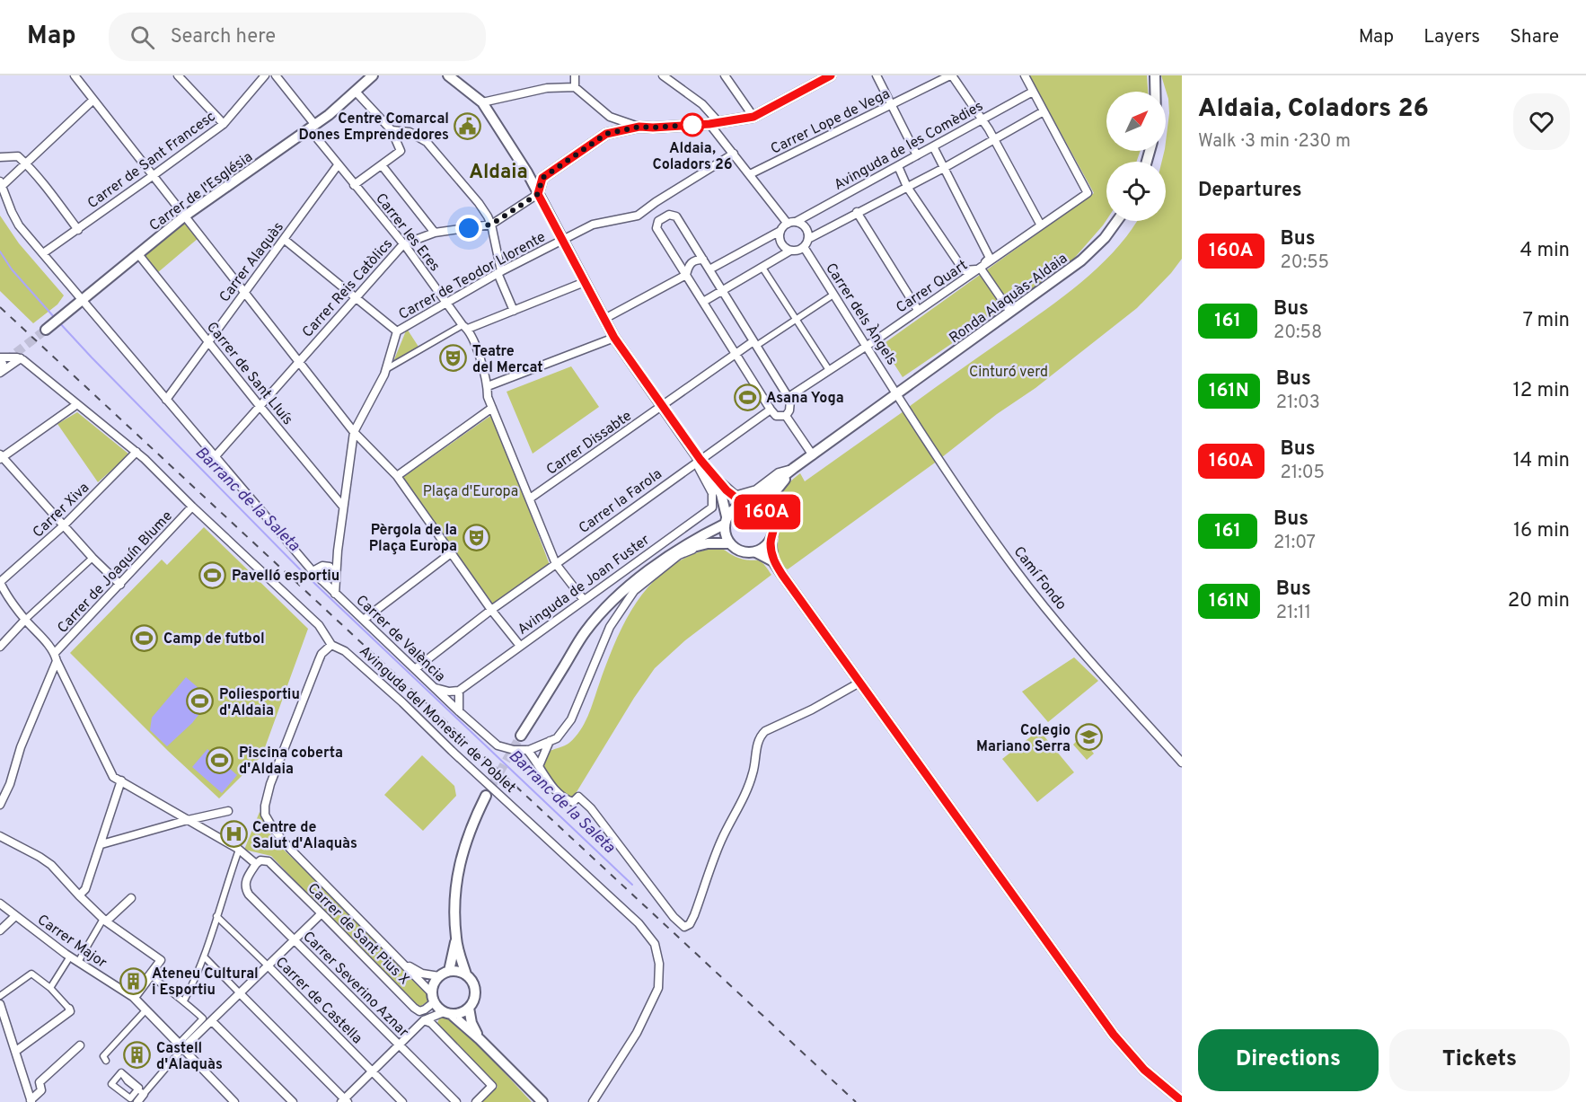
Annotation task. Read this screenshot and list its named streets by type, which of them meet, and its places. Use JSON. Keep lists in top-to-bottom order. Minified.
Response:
{"streets":{"street":["Carrer Lope de Vega","Avinguda de les Comèdies","Carrer de Sant Francesc","Carrer de l'Església","Carrer les Eres","Carrer Alaquàs","Carrer de Teodor Llorente","Carrer Quart","Carrer Reis Catòlics","Ronda Alaquàs-Aldaia","Carrer dels Àngels","Carrer de Sant Lluís","Carrer Dissabte","Carrer la Farola","Carrer Xiva","Carrer de Joaquín Blume","Camí Fondo","Avinguda de Joan Fuster","Carrer de València","Avinguda del Monestir de Poblet","Carrer de Sant Pius X","Carrer Major","Carrer Severino Aznar","Carrer de Castella"]},"crossings":[["Avinguda de les Comèdies","Carrer dels Àngels"],["Carrer de Sant Francesc","Carrer de València"],["Carrer de l'Església","Carrer les Eres"],["Carrer de l'Església","Carrer de Sant Lluís"],["Carrer de l'Església","Carrer de València"],["Carrer les Eres","Carrer Alaquàs"],["Carrer les Eres","Carrer de Teodor Llorente"],["Carrer les Eres","Carrer Reis Catòlics"],["Carrer Alaquàs","Carrer de Sant Lluís"],["Carrer Alaquàs","Carrer de València"],["Carrer de Teodor Llorente","Carrer de Sant Lluís"],["Carrer de Teodor Llorente","Carrer de València"],["Carrer Quart","Carrer dels Àngels"],["Carrer Reis Catòlics","Carrer de Sant Lluís"],["Carrer Reis Catòlics","Carrer de València"],["Ronda Alaquàs-Aldaia","Carrer dels Àngels"],["Ronda Alaquàs-Aldaia","Camí Fondo"],["Carrer dels Àngels","Camí Fondo"],["Carrer la Farola","Avinguda de Joan Fuster"],["Carrer Xiva","Avinguda del Monestir de Poblet"],["Carrer de Joaquín Blume","Avinguda del Monestir de Poblet"],["Carrer de Sant Pius X","Carrer Severino Aznar"]],"districts":["Aldaia"],"water":["Barranc de la Saleta"],"parks":["Cinturó verd","Plaça d'Europa"],"places":{"other":["Aldaia, Coladors 26"],"public building":["Centre Comarcal Dones Emprendedores"],"theatre":["Teatre del Mercat","Pèrgola de la Plaça Europa"],"sports":["Asana Yoga","Pavelló esportiu","Camp de futbol","Poliesportiu d'Aldaia","Piscina coberta d'Aldaia"],"school or university":["Colegio Mariano Serra"],"hospital":["Centre de Salut d'Alaquàs"],"building":["Ateneu Cultural i Esportiu","Castell d'Alaquàs"]},"lines":["bus line 160A"],"north":"top right","page":{"header":"Map","search":"Search here","nav":["Map","Layers","Share"],"on_map":"160A","heading":[["Aldaia, Coladors 26","Walk · 3 min · 230 m"],"Departures"],"list":[{"mark":"160A","name":"Bus","note":"20:55","value":"4 min"},{"mark":"161","name":"Bus","note":"20:58","value":"7 min"},{"mark":"161N","name":"Bus","note":"21:03","value":"12 min"},{"mark":"160A","name":"Bus","note":"21:05","value":"14 min"},{"mark":"161","name":"Bus","note":"21:07","value":"16 min"},{"mark":"161N","name":"Bus","note":"21:11","value":"20 min"}],"buttons":["Directions","Tickets"]}}
